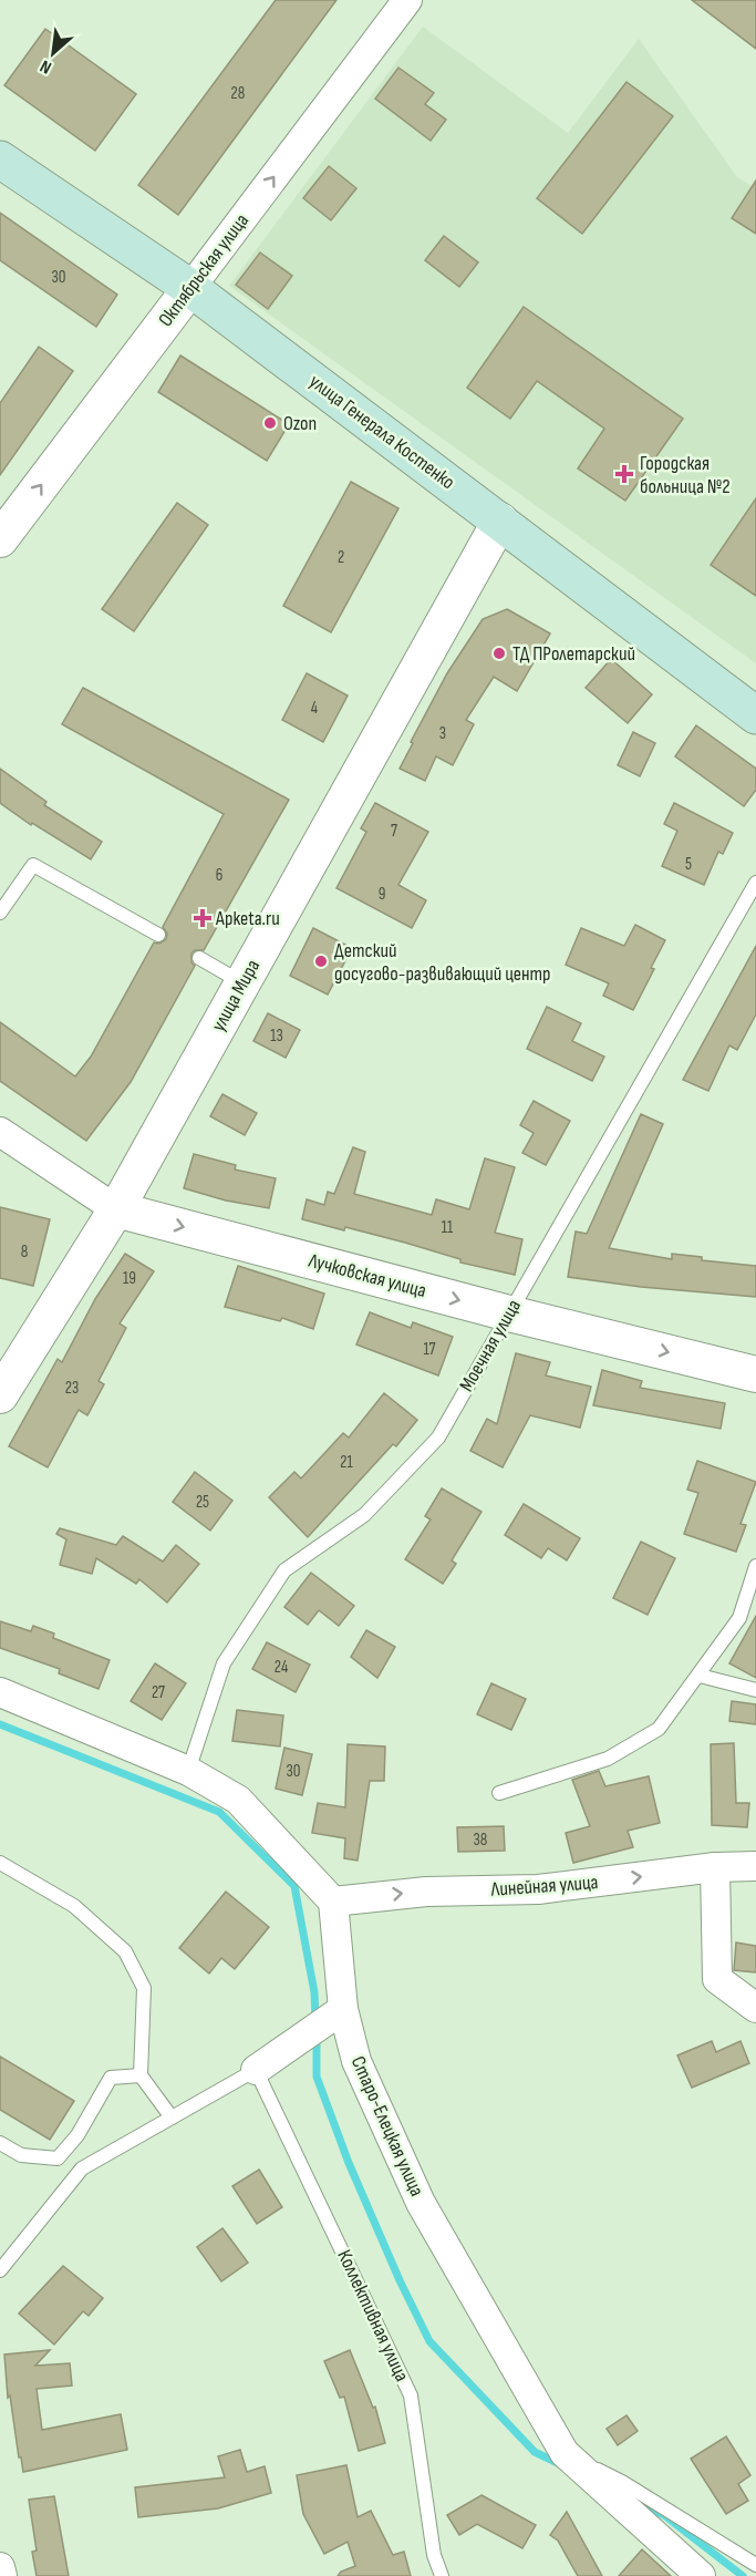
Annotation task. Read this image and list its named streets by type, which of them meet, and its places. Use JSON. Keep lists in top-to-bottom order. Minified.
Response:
{"streets":{"main road":["улица Генерала Костенко"],"street":["Октябрьская улица","улица Мира","Лучковская улица","Линейная улица","Старо-Елецкая улица"],"lane":["Моечная улица","Коллективная улица"]},"crossings":[["Октябрьская улица","улица Генерала Костенко"],["улица Генерала Костенко","улица Мира"],["улица Мира","Лучковская улица"],["Лучковская улица","Моечная улица"],["Линейная улица","Старо-Елецкая улица"]],"one_way":["Октябрьская улица","Лучковская улица","Линейная улица"],"places":{"other":["Ozon","ТД ПРолетарский","Детский досугово-развивающий центр"],"health":["Городская больница №2","Apketa.ru"]},"house_numbers":["28","30","2","4","3","7","5","6","9","13","11","8","19","17","23","21","25","24","27","30","38"],"north":"bottom left"}
